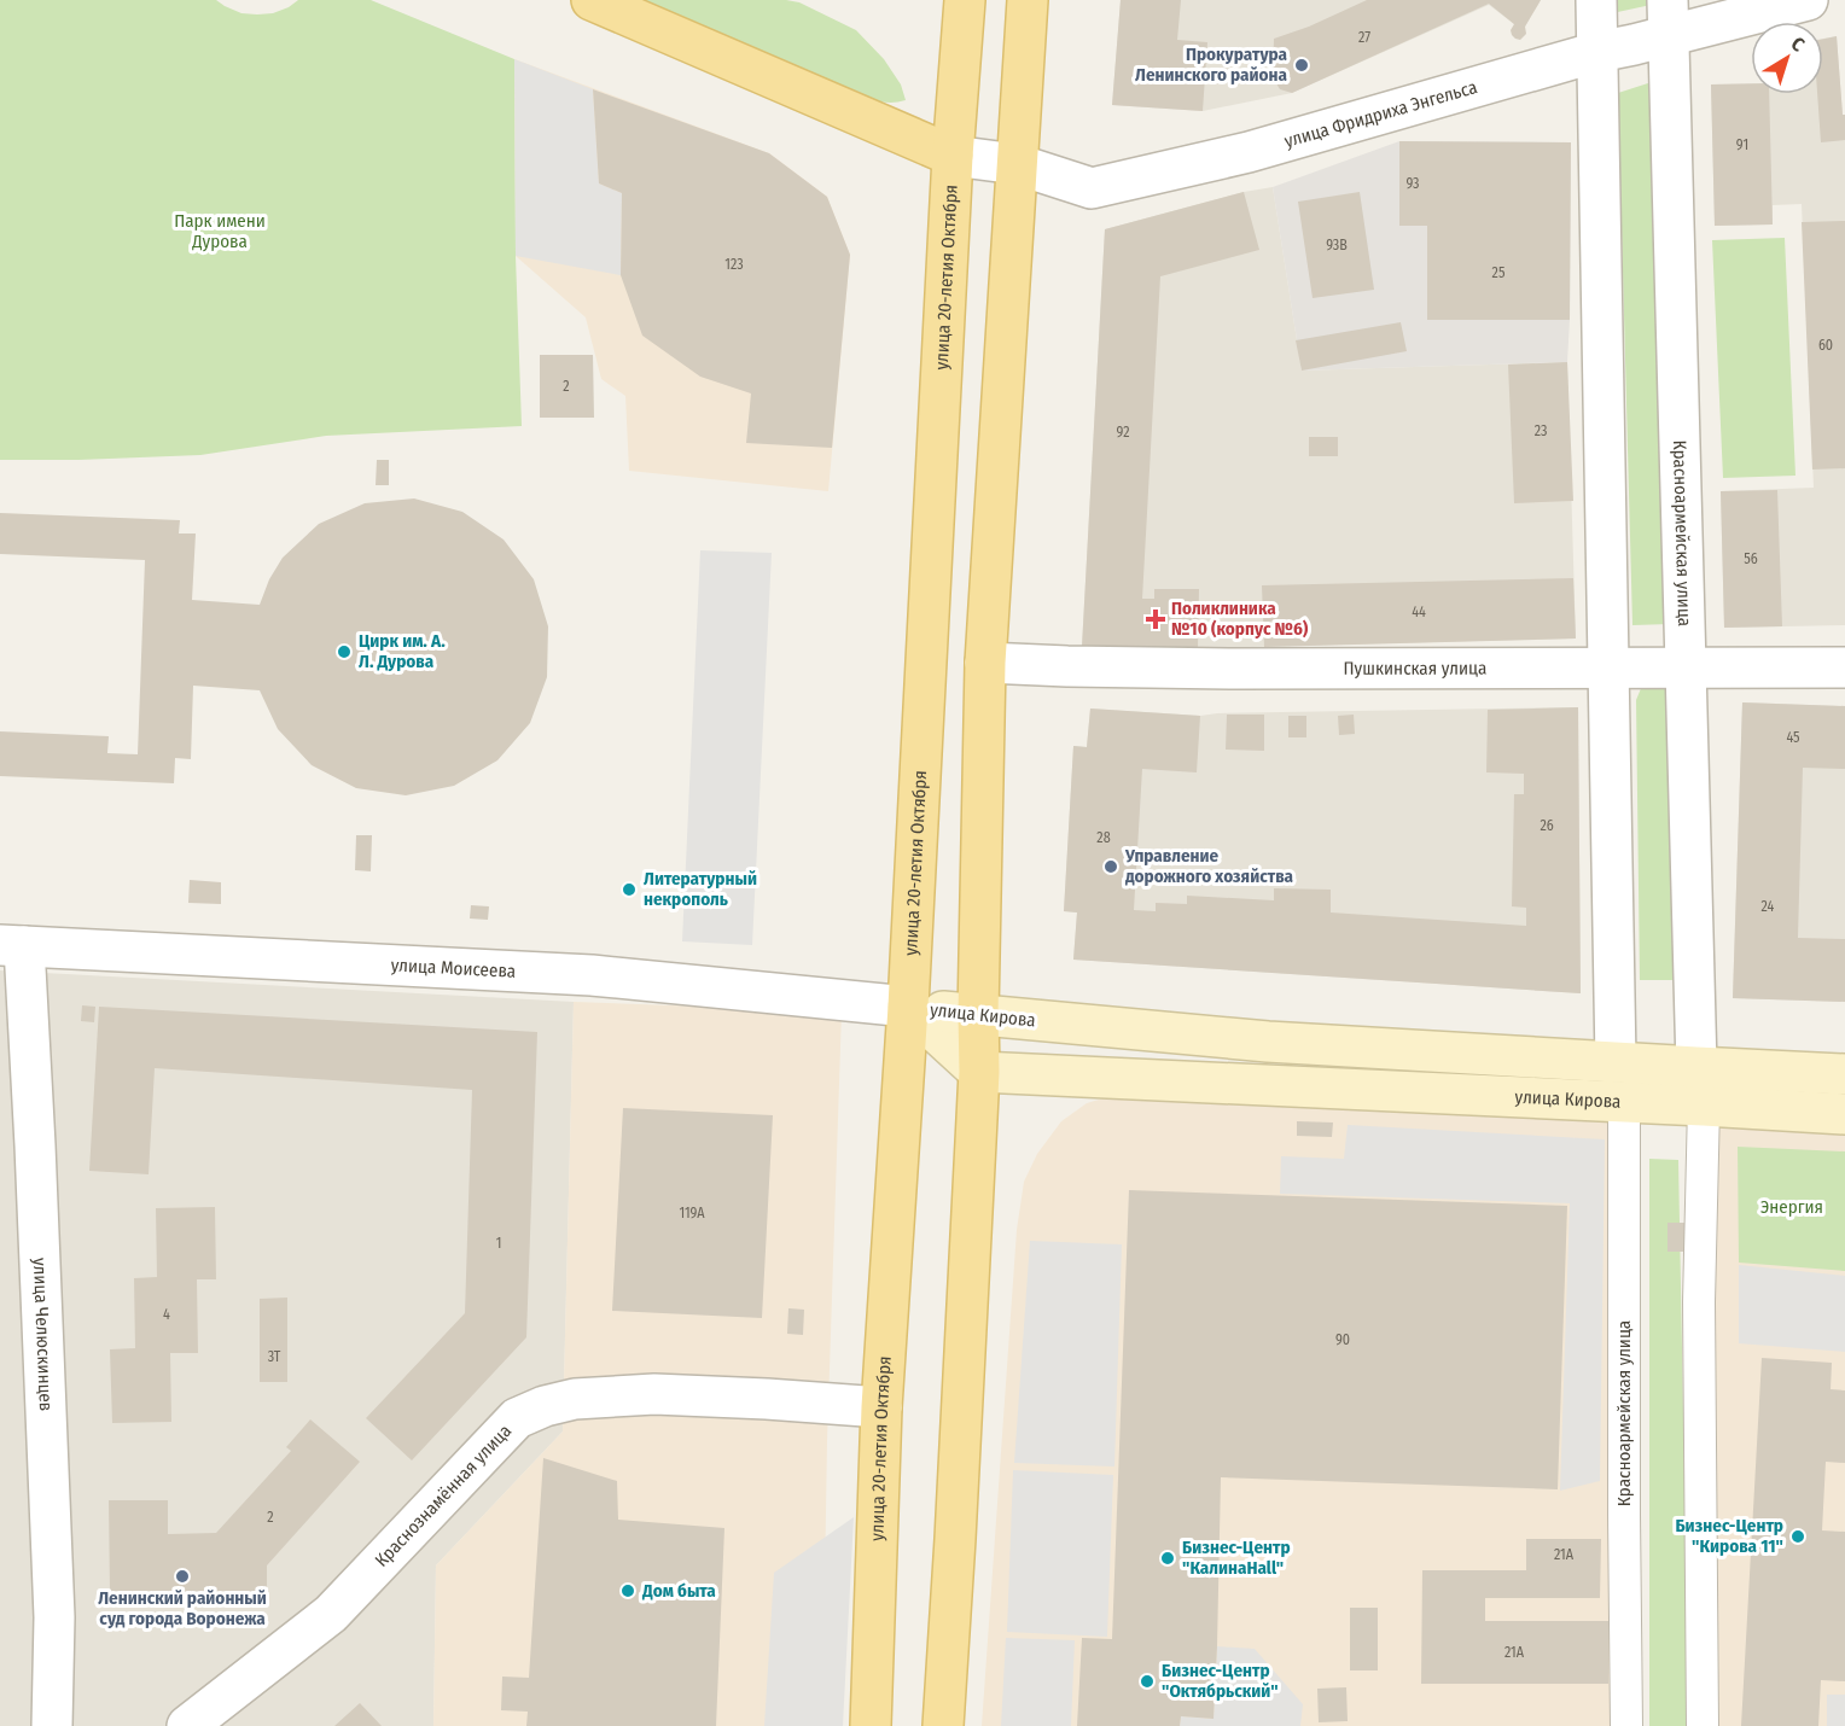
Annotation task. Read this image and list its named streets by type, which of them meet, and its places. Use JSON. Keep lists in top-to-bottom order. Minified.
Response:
{"streets":{"main road":["улица 20-летия Октября","улица Кирова"],"street":["улица Фридриха Энгельса","Красноармейская улица","Пушкинская улица","улица Моисеева","улица Челюскинцев","Краснознамённая улица"]},"crossings":[["улица Фридриха Энгельса","улица 20-летия Октября"],["улица Фридриха Энгельса","Красноармейская улица"],["улица 20-летия Октября","улица Моисеева"],["улица 20-летия Октября","улица Кирова"],["улица 20-летия Октября","Краснознамённая улица"],["Красноармейская улица","Пушкинская улица"],["Красноармейская улица","улица Кирова"],["улица Моисеева","улица Кирова"],["улица Моисеева","улица Челюскинцев"]],"parks":["Парк имени Дурова","Энергия"],"places":{"other":["Прокуратура Ленинского района","Цирк им. А. Л. Дурова","Управление дорожного хозяйства","Литературный некрополь","Бизнес-Центр \"Кирова 11\"","Бизнес-Центр \"КалинаHall\"","Ленинский районный суд города Воронежа","Дом быта","Бизнес-Центр \"Октябрьский\""],"health":["Поликлиника №10 (корпус №6)"]},"house_numbers":["27","91","93","93В","123","25","60","2","23","92","56","44","45","26","28","24","119А","1","4","90","3Т","2","21А","21А"],"north":"top right"}
